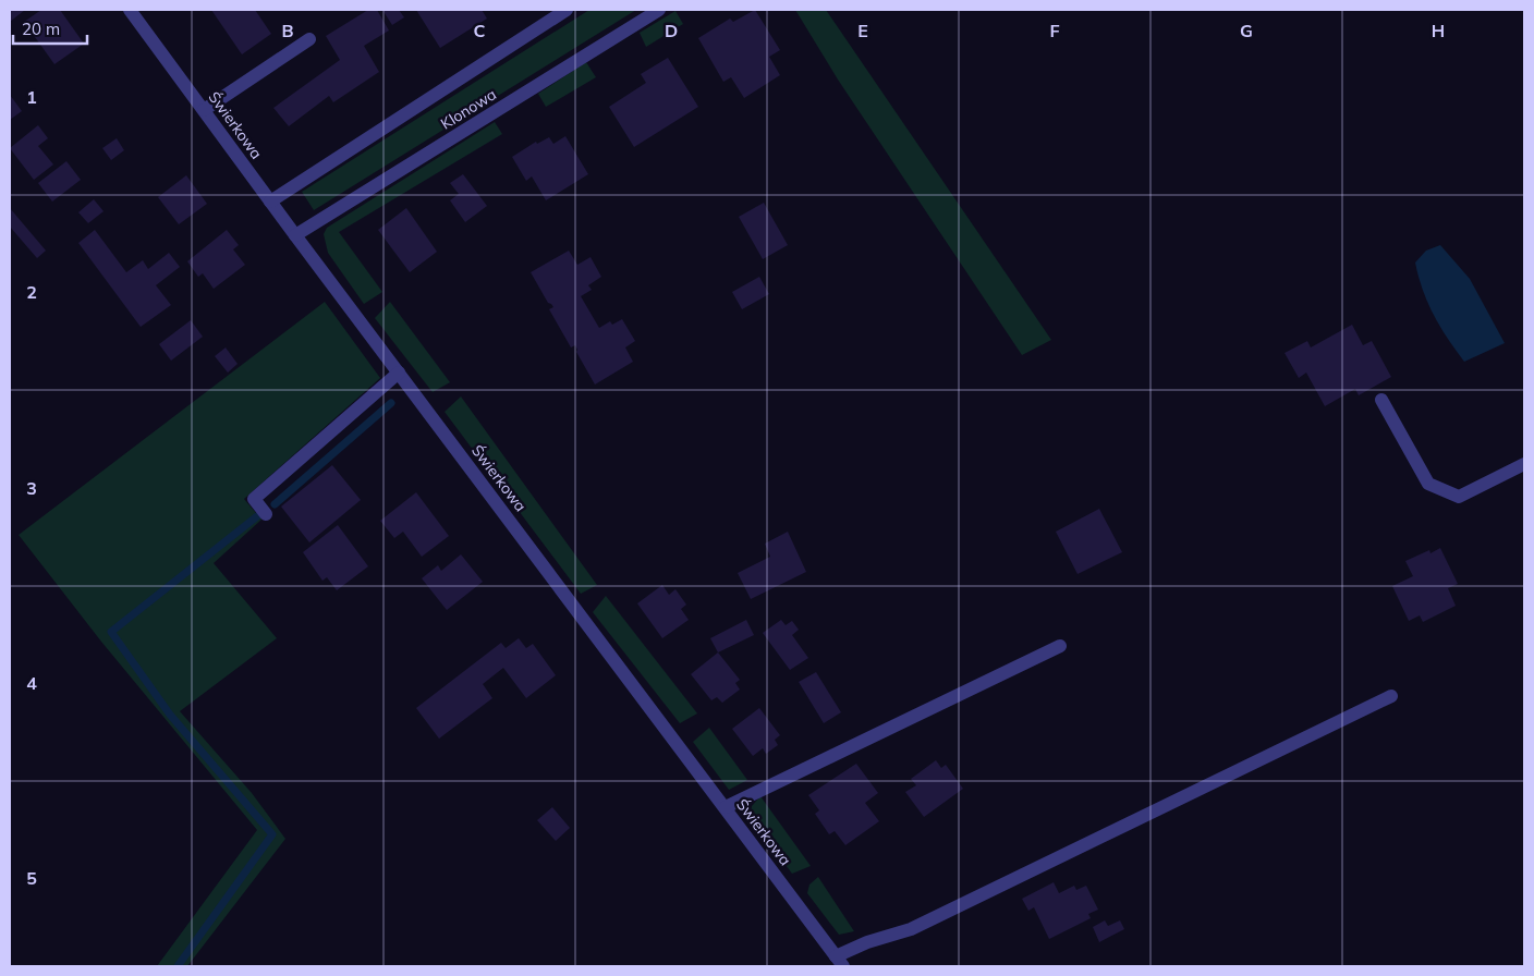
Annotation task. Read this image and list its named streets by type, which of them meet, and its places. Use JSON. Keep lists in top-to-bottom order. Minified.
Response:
{"streets":{"street":["Klonowa","Świerkowa"]},"crossings":[["Klonowa","Świerkowa"]],"scale_bar":"20 m","grid":{"columns":["B","C","D","E","F","G","H"],"rows":["1","2","3","4","5"]}}
